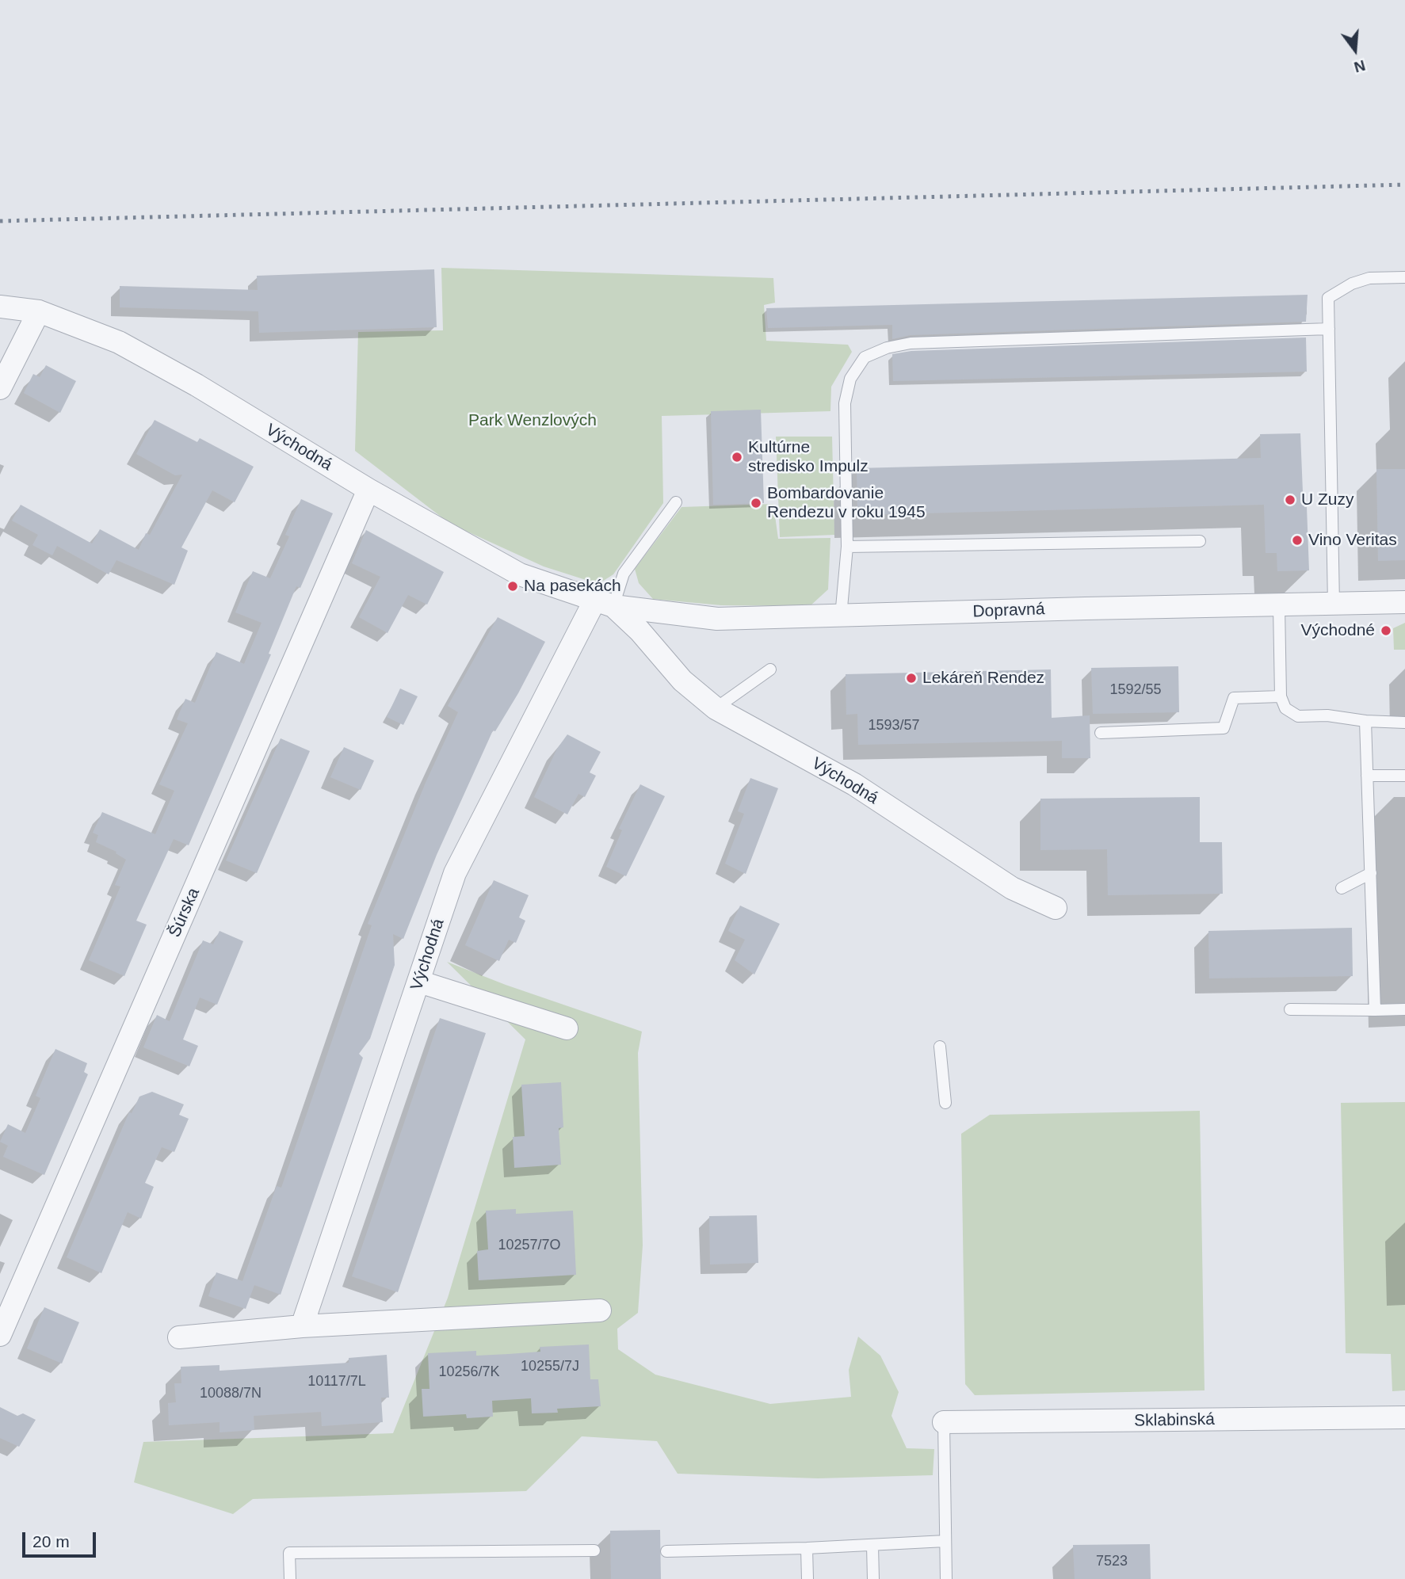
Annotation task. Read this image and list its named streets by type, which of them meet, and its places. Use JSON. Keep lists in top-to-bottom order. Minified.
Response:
{"streets":{"street":["Východná","Dopravná","Šúrska","Sklabinská"]},"crossings":[["Východná","Dopravná"],["Východná","Šúrska"]],"parks":["Park Wenzlových"],"places":["Kultúrne stredisko Impulz","U Zuzy","Bombardovanie Rendezu v roku 1945","Vino Veritas","Na pasekách","Východné","Lekáreň Rendez"],"house_numbers":["1592/55","1593/57","10257/7O","10255/7J","10256/7K","10117/7L","10088/7N","7523"],"scale_bar":"20 m","north":"bottom"}
